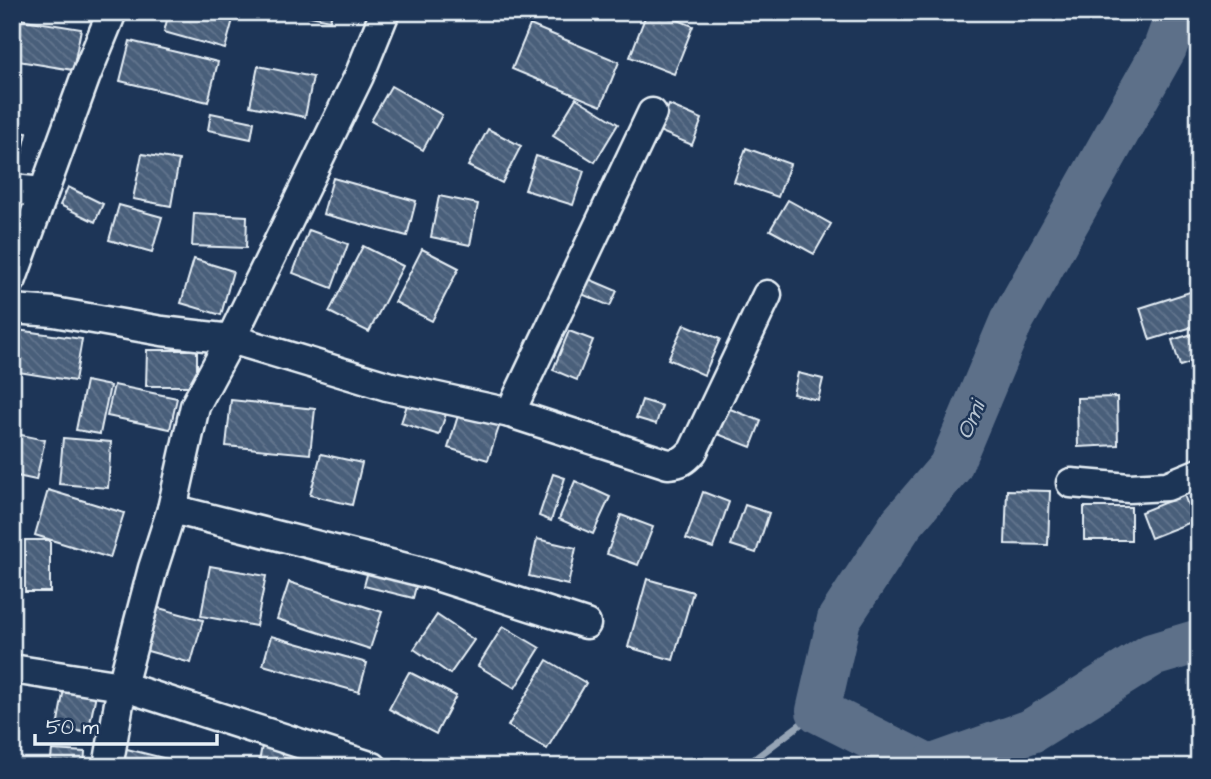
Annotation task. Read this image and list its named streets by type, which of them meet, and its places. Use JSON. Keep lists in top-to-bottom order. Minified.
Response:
{"water":["Omi"],"scale_bar":"50 m"}
